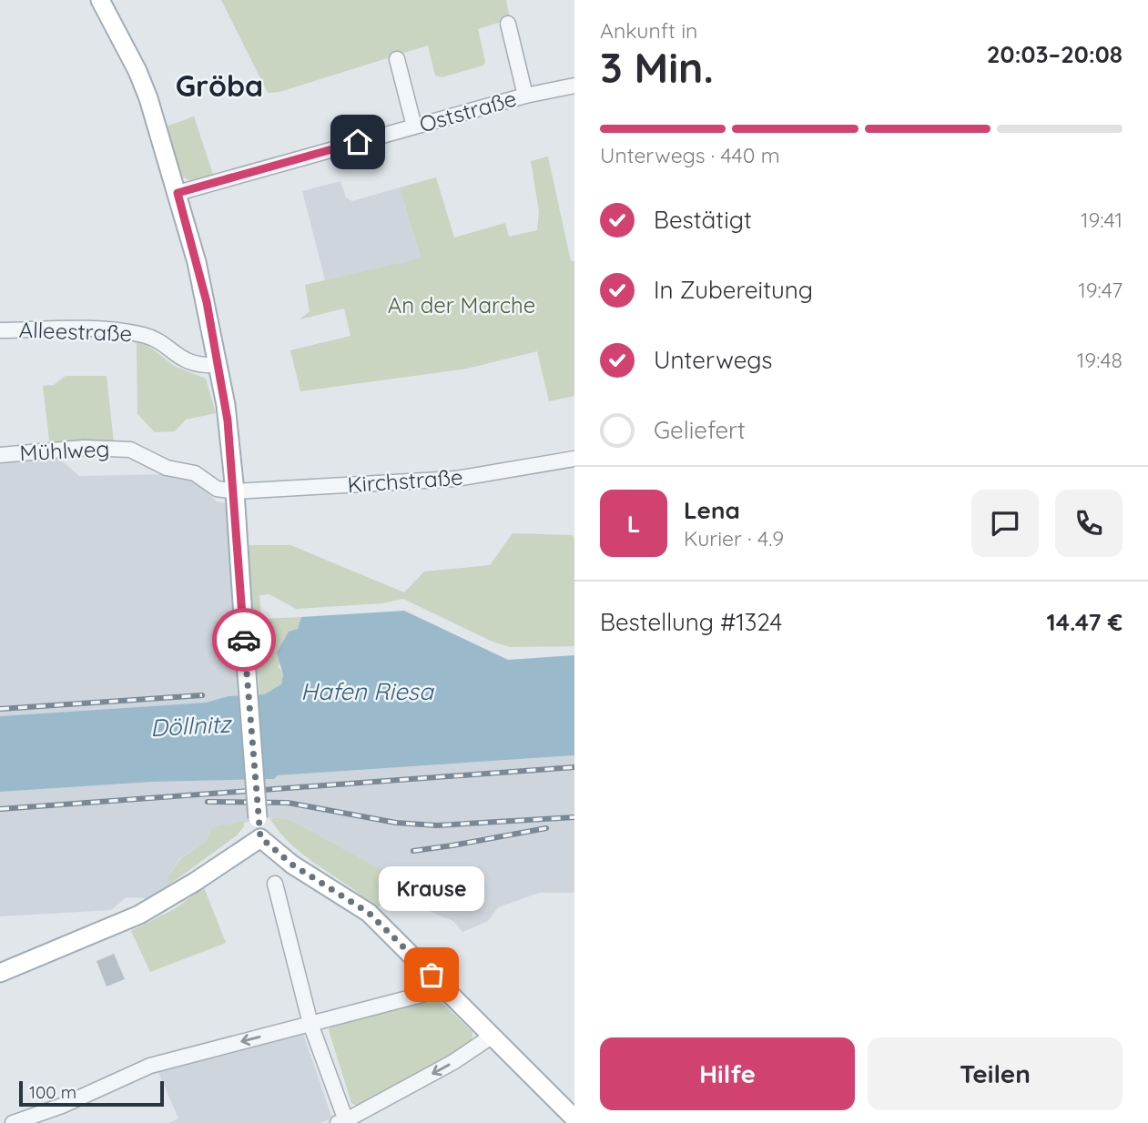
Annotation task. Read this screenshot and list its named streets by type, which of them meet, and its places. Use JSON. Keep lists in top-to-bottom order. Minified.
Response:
{"streets":{"street":["Oststraße","Alleestraße","Mühlweg","Kirchstraße"]},"crossings":[["Mühlweg","Kirchstraße"]],"districts":["Gröba"],"water":["Hafen Riesa","Döllnitz"],"parks":["An der Marche"],"places":["Krause"],"scale_bar":"100 m","page":{"heading":["3 Min.","Ankunft in","20:03–20:08"],"panel":["Lena","Kurier · 4.9","Bestellung #1324","14.47 €"],"bar":"Unterwegs · 440 m","list":[["Bestätigt","19:41"],["In Zubereitung","19:47"],["Unterwegs","19:48"],"Geliefert"],"round":"L","bubble":"Krause","buttons":["Hilfe","Teilen"],"scale":"100 m"}}
